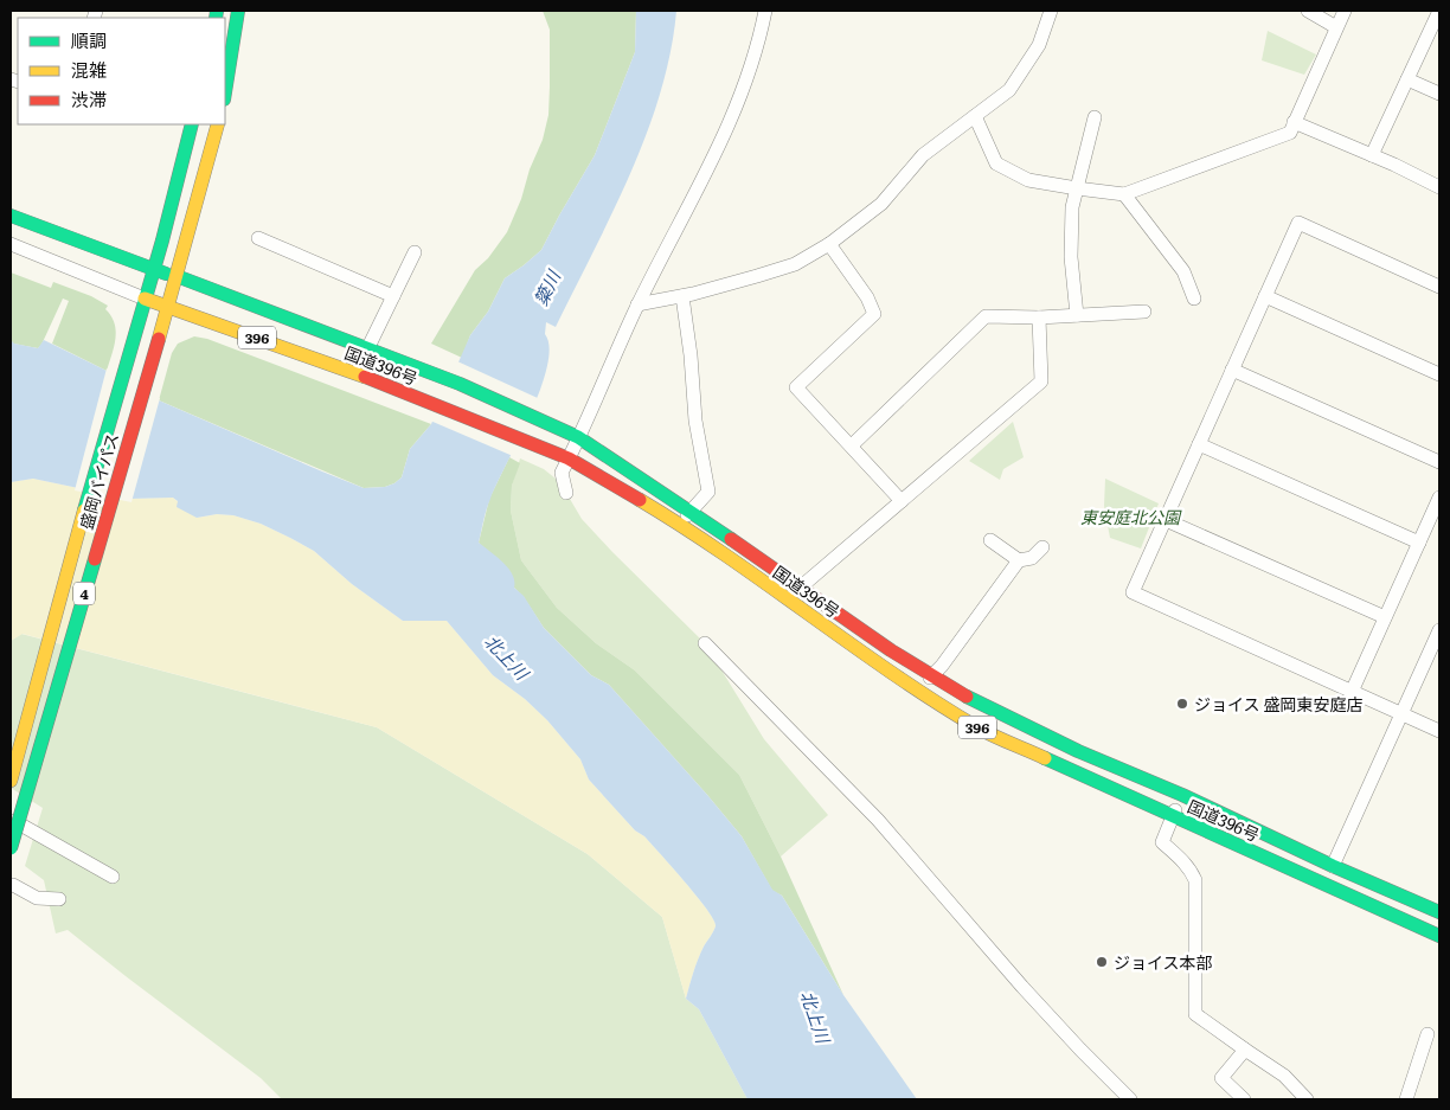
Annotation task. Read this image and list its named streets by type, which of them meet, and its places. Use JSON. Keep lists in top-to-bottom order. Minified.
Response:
{"streets":{"main road":["396","国道396号","盛岡バイパス","4"]},"crossings":[["国道396号","盛岡バイパス"]],"water":["簗川","北上川"],"parks":["東安庭北公園"],"places":["ジョイス 盛岡東安庭店","ジョイス本部"],"legend":["順調","混雑","渋滞"]}
